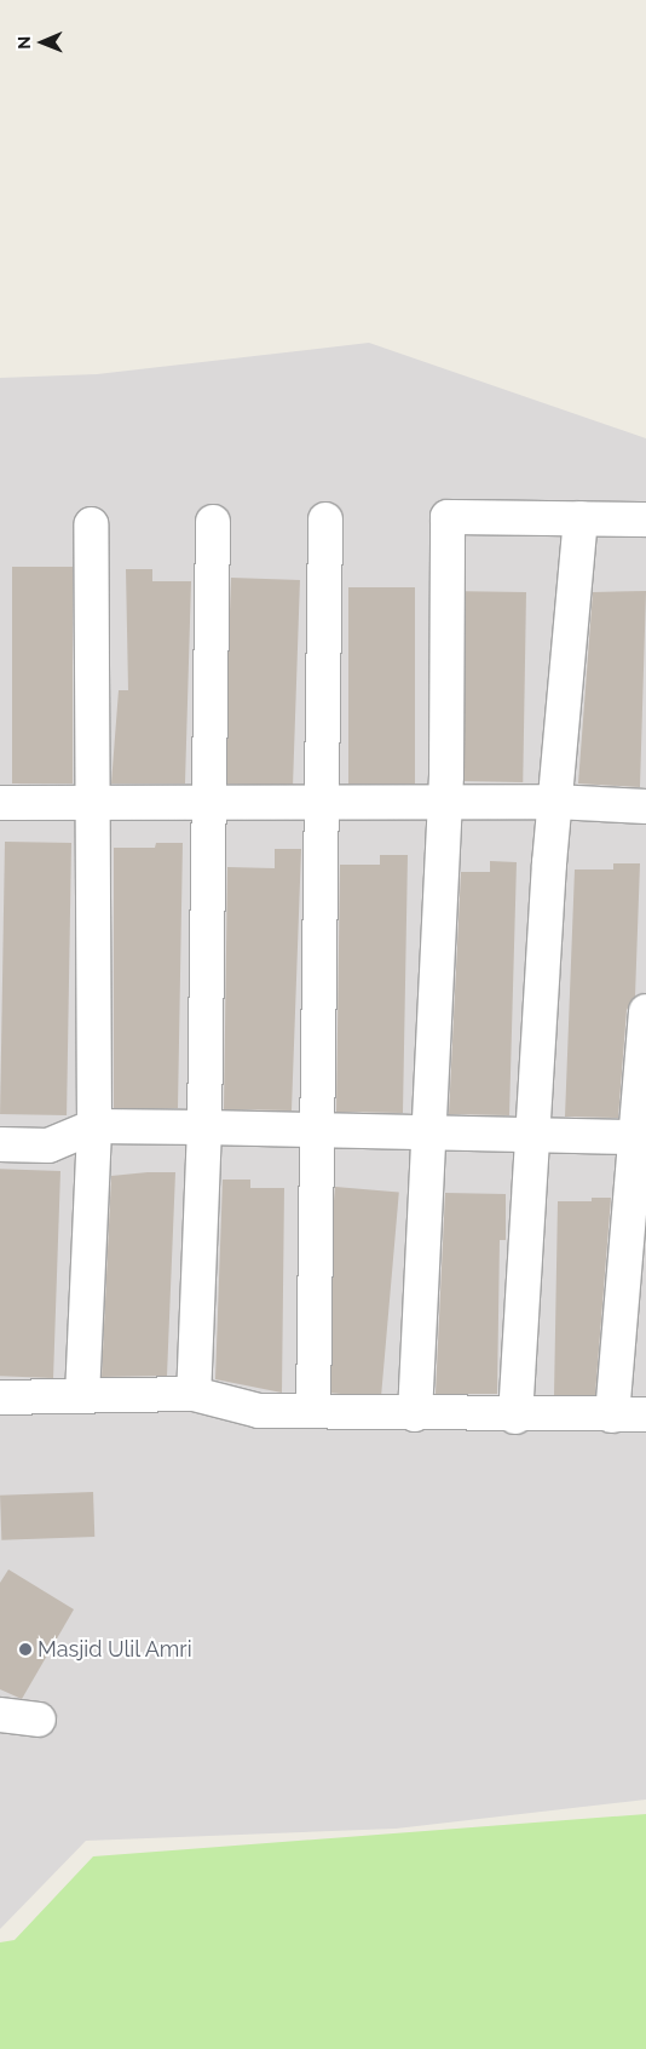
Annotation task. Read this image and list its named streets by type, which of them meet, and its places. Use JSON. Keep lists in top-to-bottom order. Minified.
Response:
{"places":["Masjid Ulil Amri"],"north":"left"}
